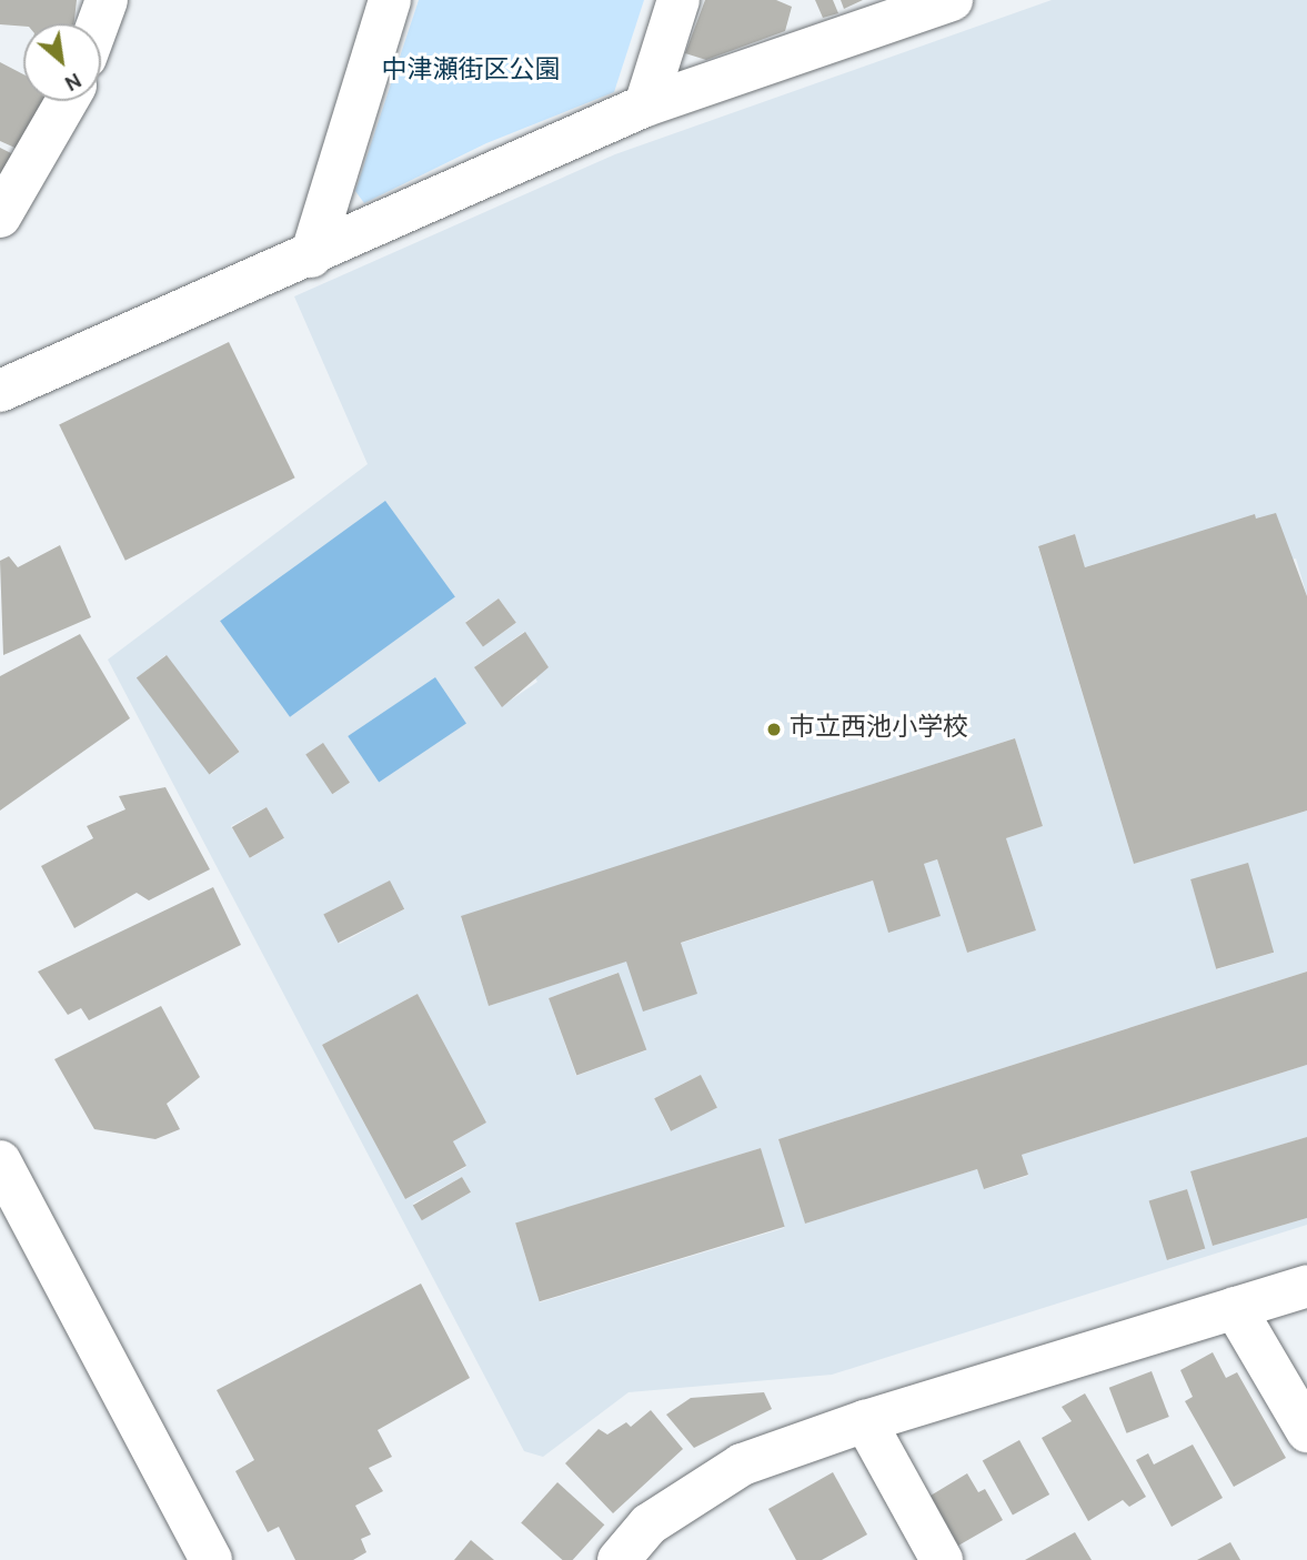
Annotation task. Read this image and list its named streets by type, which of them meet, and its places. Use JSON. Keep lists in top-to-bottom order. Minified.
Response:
{"parks":["中津瀬街区公園"],"places":["市立西池小学校"],"north":"bottom right"}
